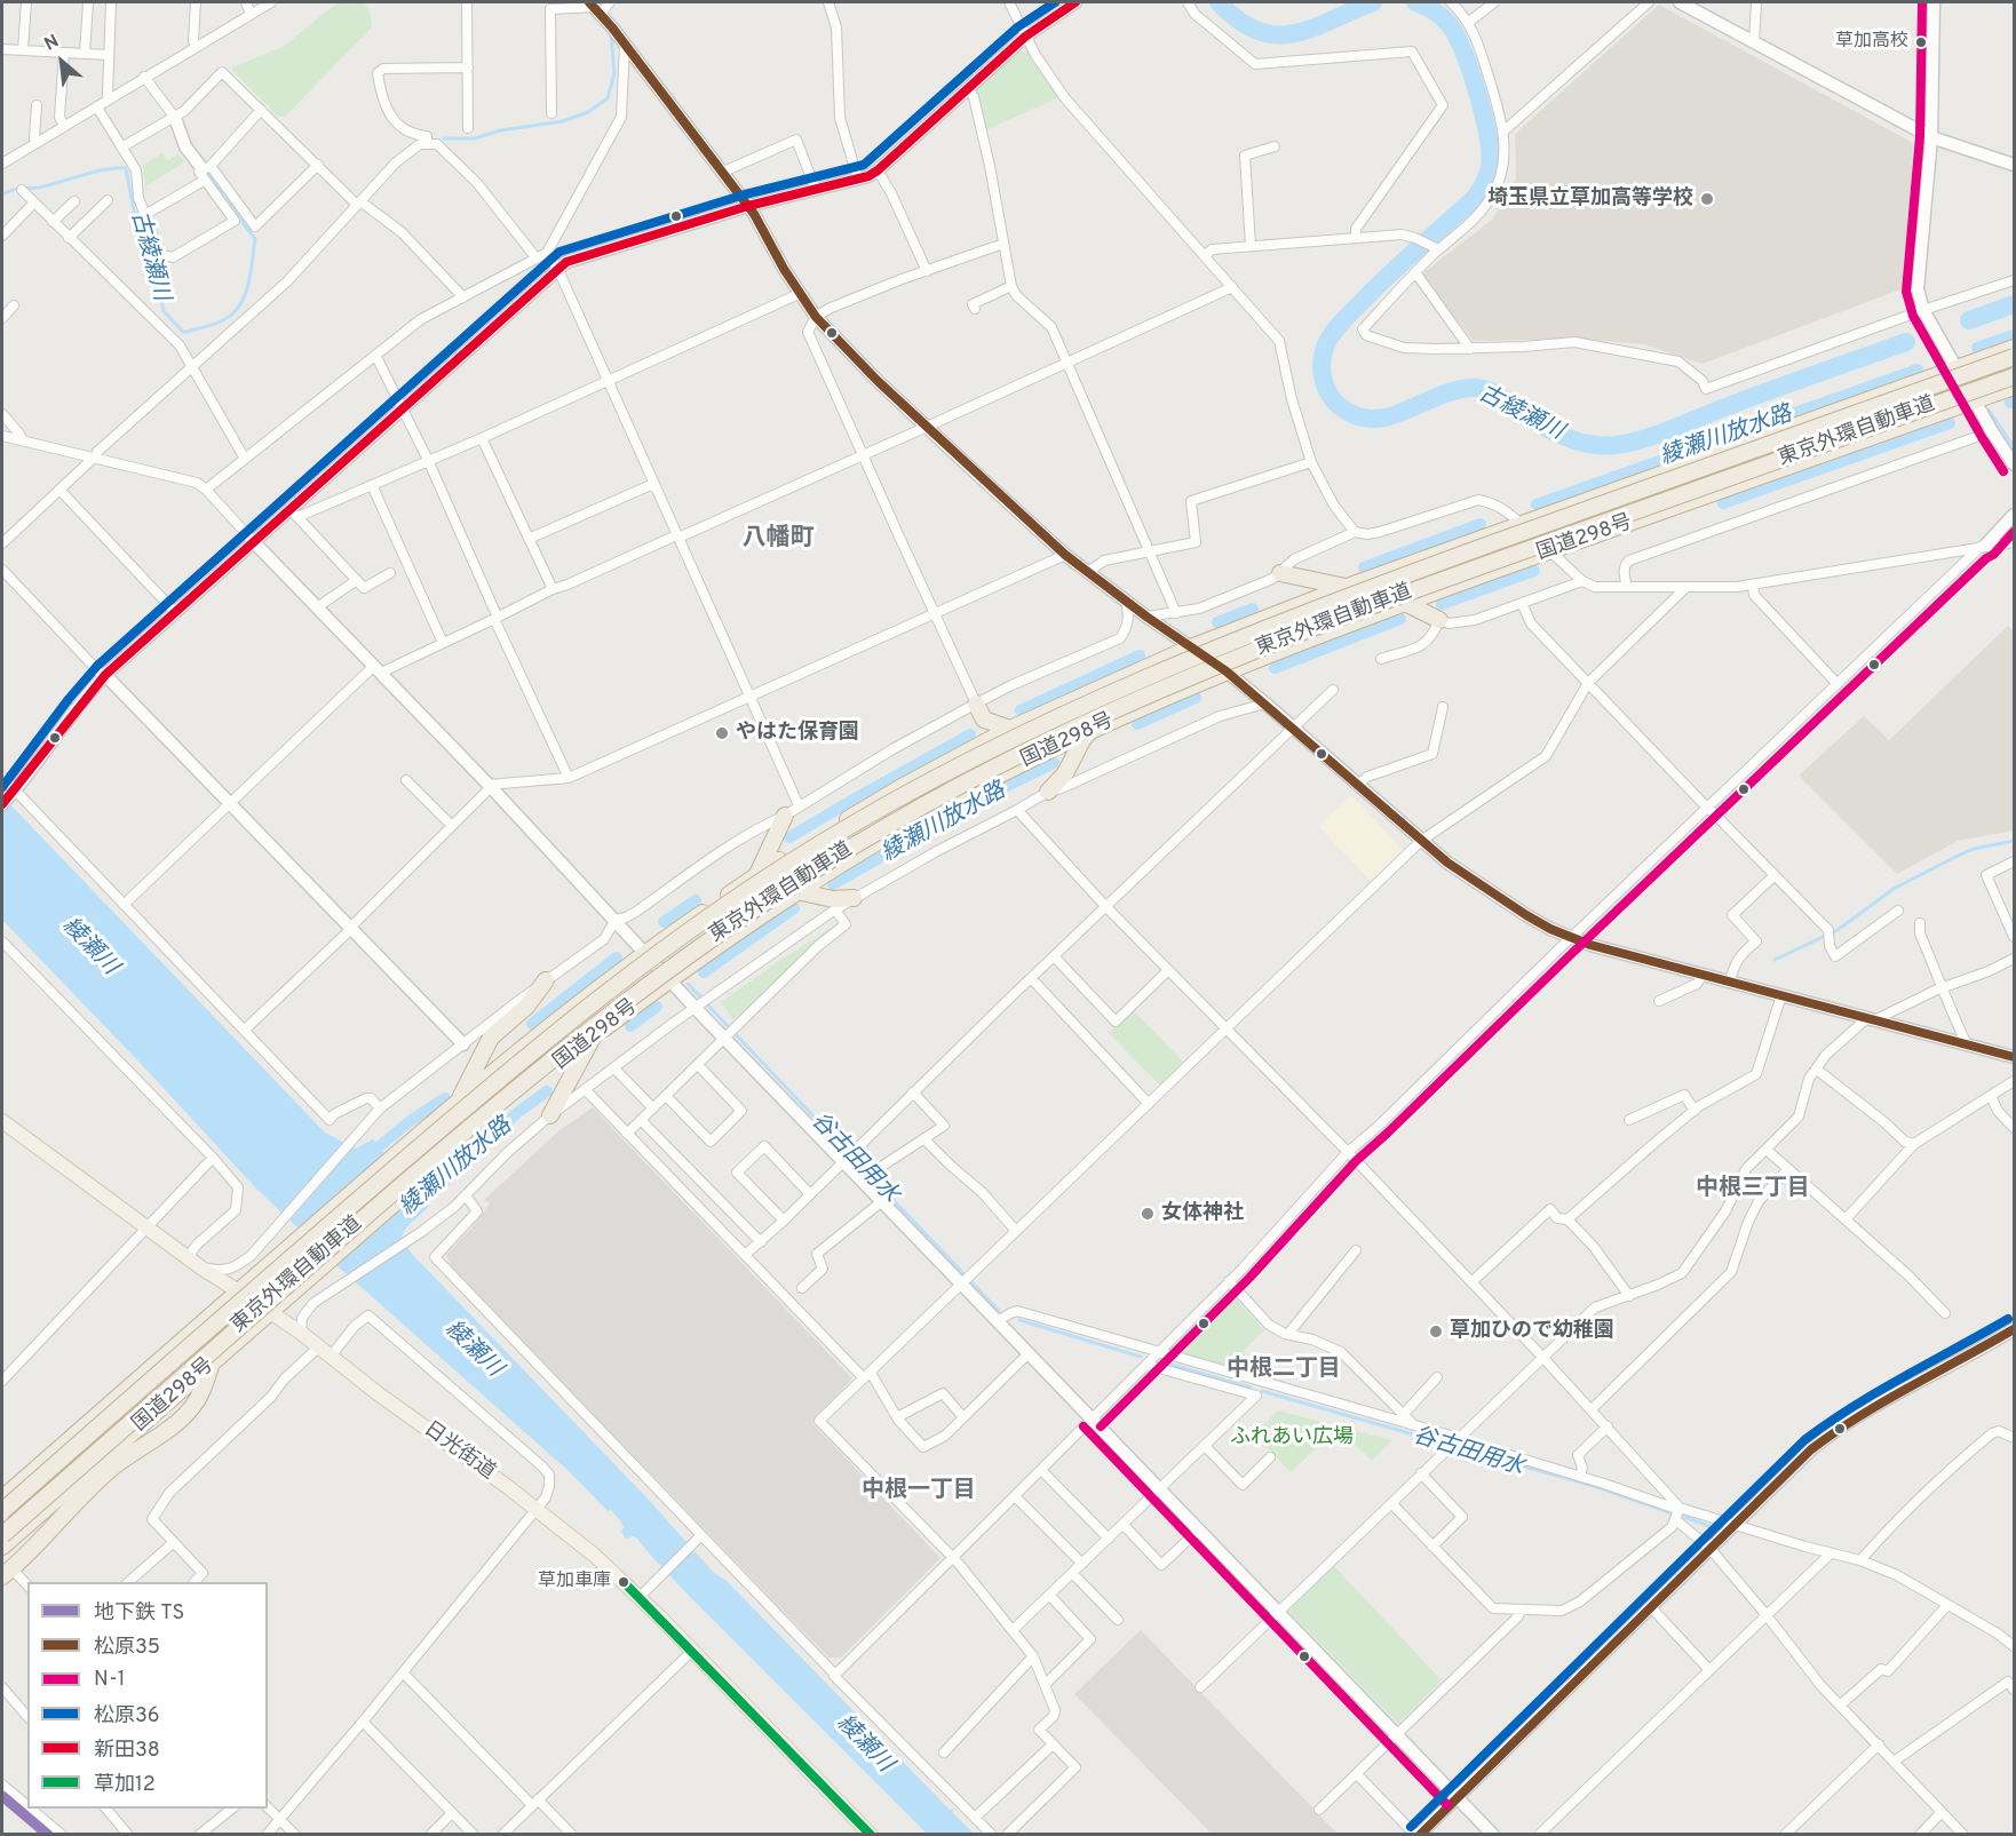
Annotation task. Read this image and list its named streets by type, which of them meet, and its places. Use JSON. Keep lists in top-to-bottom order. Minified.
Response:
{"streets":{"highway":["東京外環自動車道","国道298号"],"main road":["日光街道"]},"crossings":[["国道298号","日光街道"]],"districts":["八幡町","中根三丁目","中根二丁目","中根一丁目"],"water":["古綾瀬川","綾瀬川放水路","綾瀬川","谷古田用水"],"parks":["ふれあい広場"],"places":["草加高校","埼玉県立草加高等学校","やはた保育園","女体神社","草加ひので幼稚園","草加車庫"],"lines":["transit line 松原35","transit line N-1","transit line 松原36","transit line 新田38","transit line 草加12","metro line TS"],"legend":["地下鉄 TS","松原35","N-1","松原36","新田38","草加12"],"north":"top left"}
